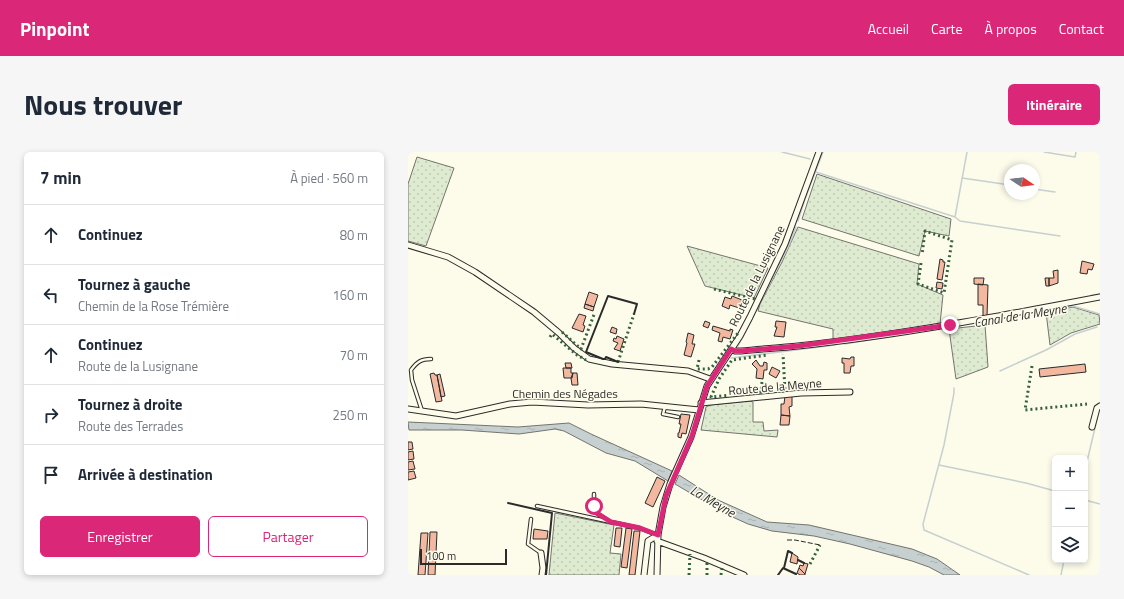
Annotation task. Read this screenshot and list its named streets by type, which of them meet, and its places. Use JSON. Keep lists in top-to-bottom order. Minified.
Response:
{"streets":{"street":["Route de la Lusignane","Route de la Meyne","Chemin des Négades"]},"crossings":[["Route de la Lusignane","Route de la Meyne"],["Route de la Lusignane","Chemin des Négades"]],"water":["Canal de la Meyne","La Meyne"],"scale_bar":"100 m","north":"right","page":{"header":"Pinpoint","nav":["Accueil","Carte","À propos","Contact"],"title":"Nous trouver","buttons":["Itinéraire",["Enregistrer","Partager"]],"heading":["7 min","À pied · 560 m"],"list":[["Continuez","80 m"],["Tournez à gauche","Chemin de la Rose Trémière","160 m"],["Continuez","Route de la Lusignane","70 m"],["Tournez à droite","Route des Terrades","250 m"],"Arrivée à destination"],"map_buttons":["+","−"],"scale":"100 m"}}
